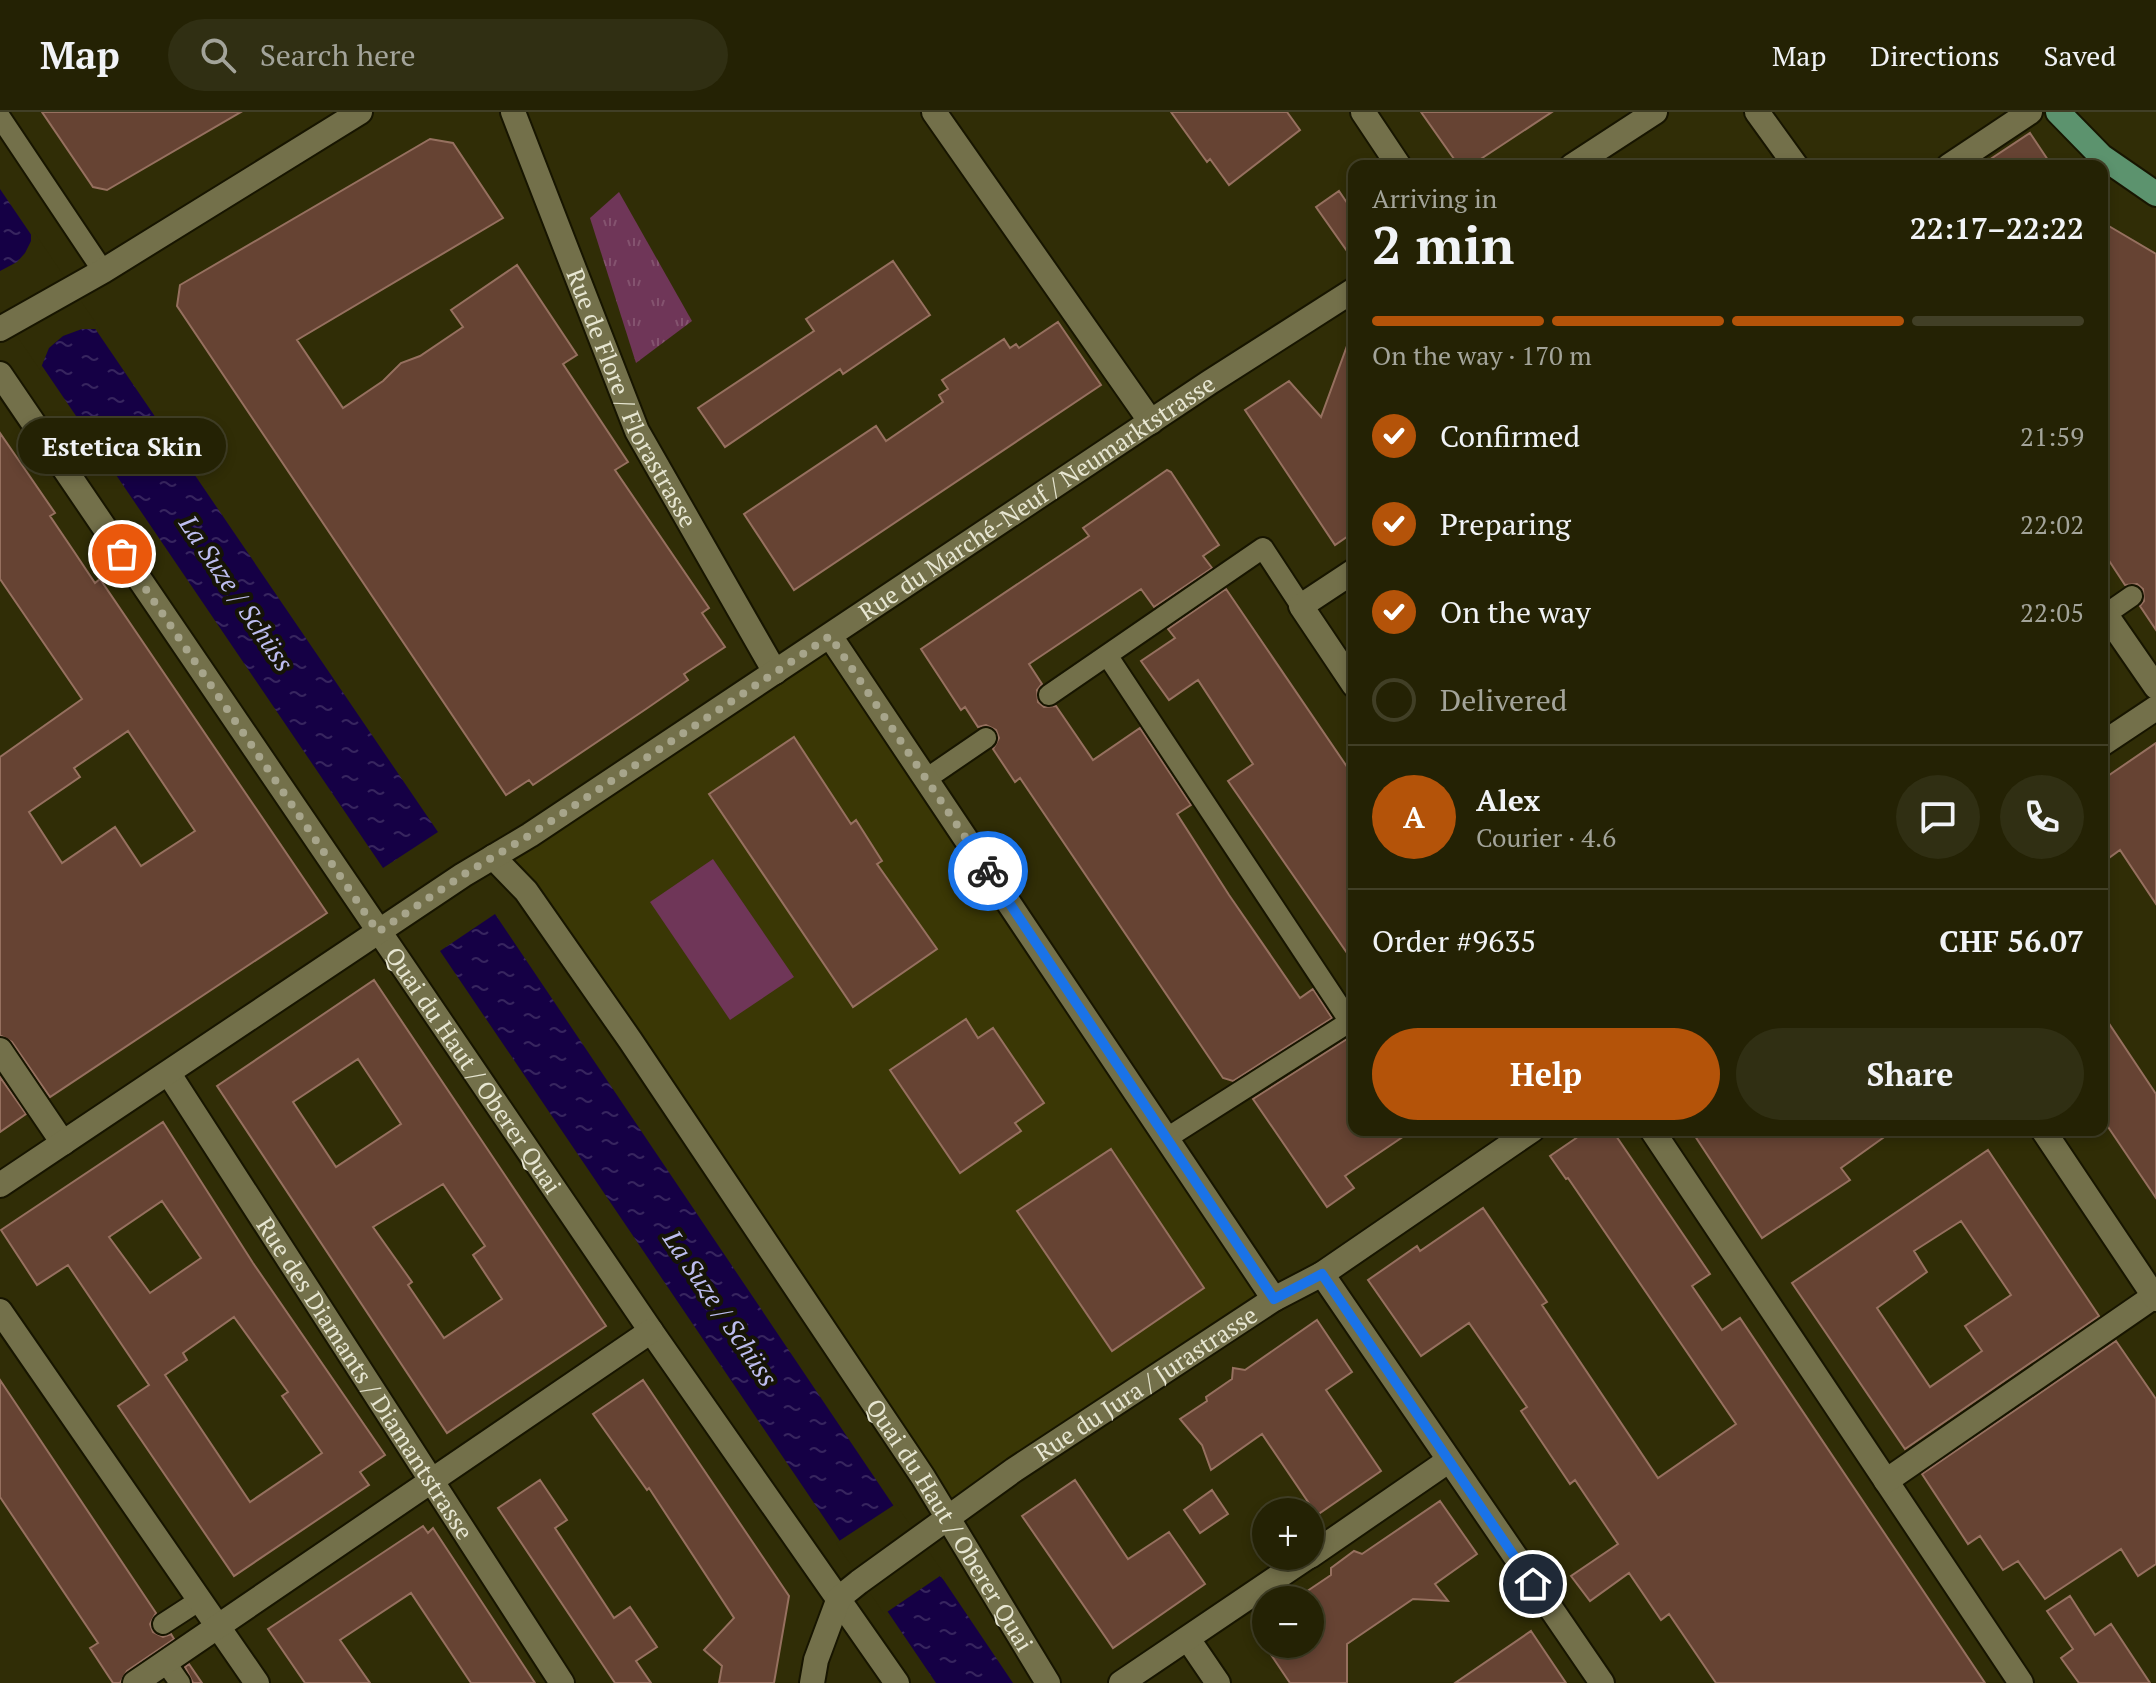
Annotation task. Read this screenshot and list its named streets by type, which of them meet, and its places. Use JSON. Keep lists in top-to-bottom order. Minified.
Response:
{"streets":{"street":["Rue de Flore / Florastrasse","Rue du Marché-Neuf / Neumarktstrasse","Quai du Haut / Oberer Quai","Rue des Diamants / Diamantstrasse","Rue du Jura / Jurastrasse"]},"crossings":[["Rue de Flore / Florastrasse","Rue du Marché-Neuf / Neumarktstrasse"],["Rue du Marché-Neuf / Neumarktstrasse","Quai du Haut / Oberer Quai"],["Rue du Marché-Neuf / Neumarktstrasse","Rue des Diamants / Diamantstrasse"],["Quai du Haut / Oberer Quai","Rue du Jura / Jurastrasse"]],"water":["La Suze / Schüss"],"places":["Estetica Skin"],"page":{"header":"Map","search":"Search here","nav":["Map","Directions","Saved"],"heading":["2 min","Arriving in","22:17–22:22"],"panel":["Alex","Courier · 4.6","Order #9635","CHF 56.07"],"bar":"On the way · 170 m","list":[["Confirmed","21:59"],["Preparing","22:02"],["On the way","22:05"],"Delivered"],"bubble":"Estetica Skin","round":"A","buttons":["Help","Share"],"map_buttons":["+","−"]}}
